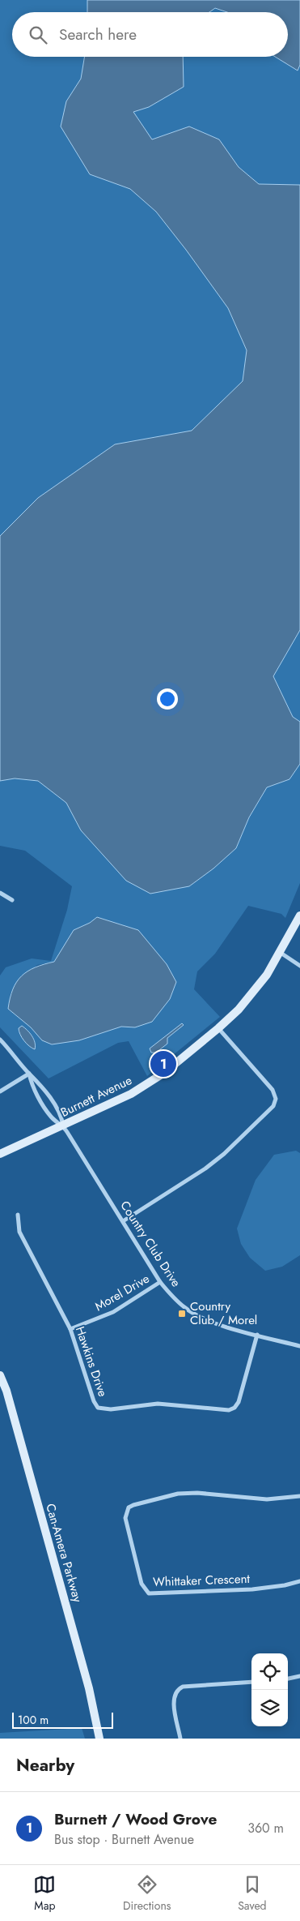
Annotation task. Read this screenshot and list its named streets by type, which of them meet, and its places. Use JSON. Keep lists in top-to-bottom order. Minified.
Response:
{"streets":{"street":["Burnett Avenue","Country Club Drive","Morel Drive","Hawkins Drive","Can-Amera Parkway","Whittaker Crescent"]},"crossings":[["Burnett Avenue","Country Club Drive"],["Country Club Drive","Morel Drive"],["Country Club Drive","Hawkins Drive"],["Morel Drive","Hawkins Drive"]],"places":{"transit":["Country Club / Morel"]},"scale_bar":"100 m","page":{"search":"Search here","pins":"1","scale":"100 m","heading":"Nearby","list":[{"mark":"1","name":"Burnett / Wood Grove","note":"Bus stop · Burnett Avenue","value":"360 m"}],"nav":["Map","Directions","Saved"]}}
